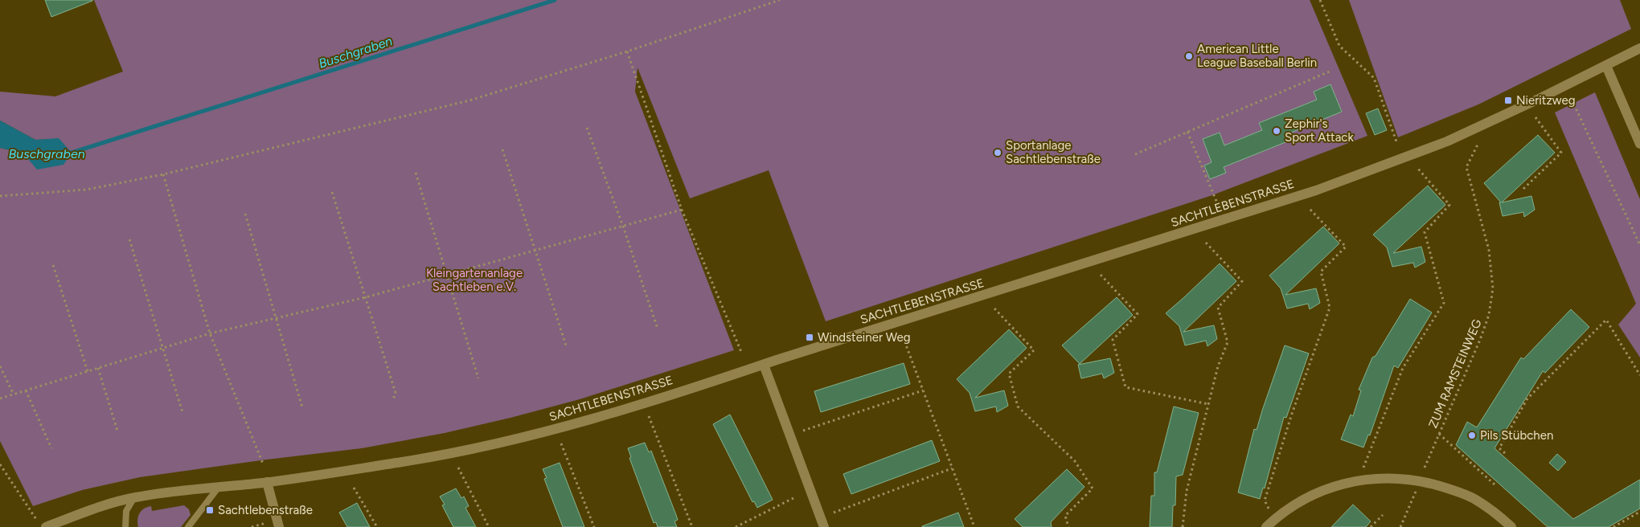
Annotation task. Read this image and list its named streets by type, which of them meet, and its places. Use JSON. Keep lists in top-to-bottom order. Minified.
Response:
{"streets":{"street":["SACHTLEBENSTRASSE"],"path":["ZUM RAMSTEINWEG"]},"water":["Buschgraben"],"parks":["Kleingartenanlage Sachtleben e.V."],"places":{"other":["American Little League Baseball Berlin","Zephir's Sport Attack","Sportanlage Sachtlebenstraße","Pils Stübchen"],"transit":["Nieritzweg","Windsteiner Weg","Sachtlebenstraße"]}}
